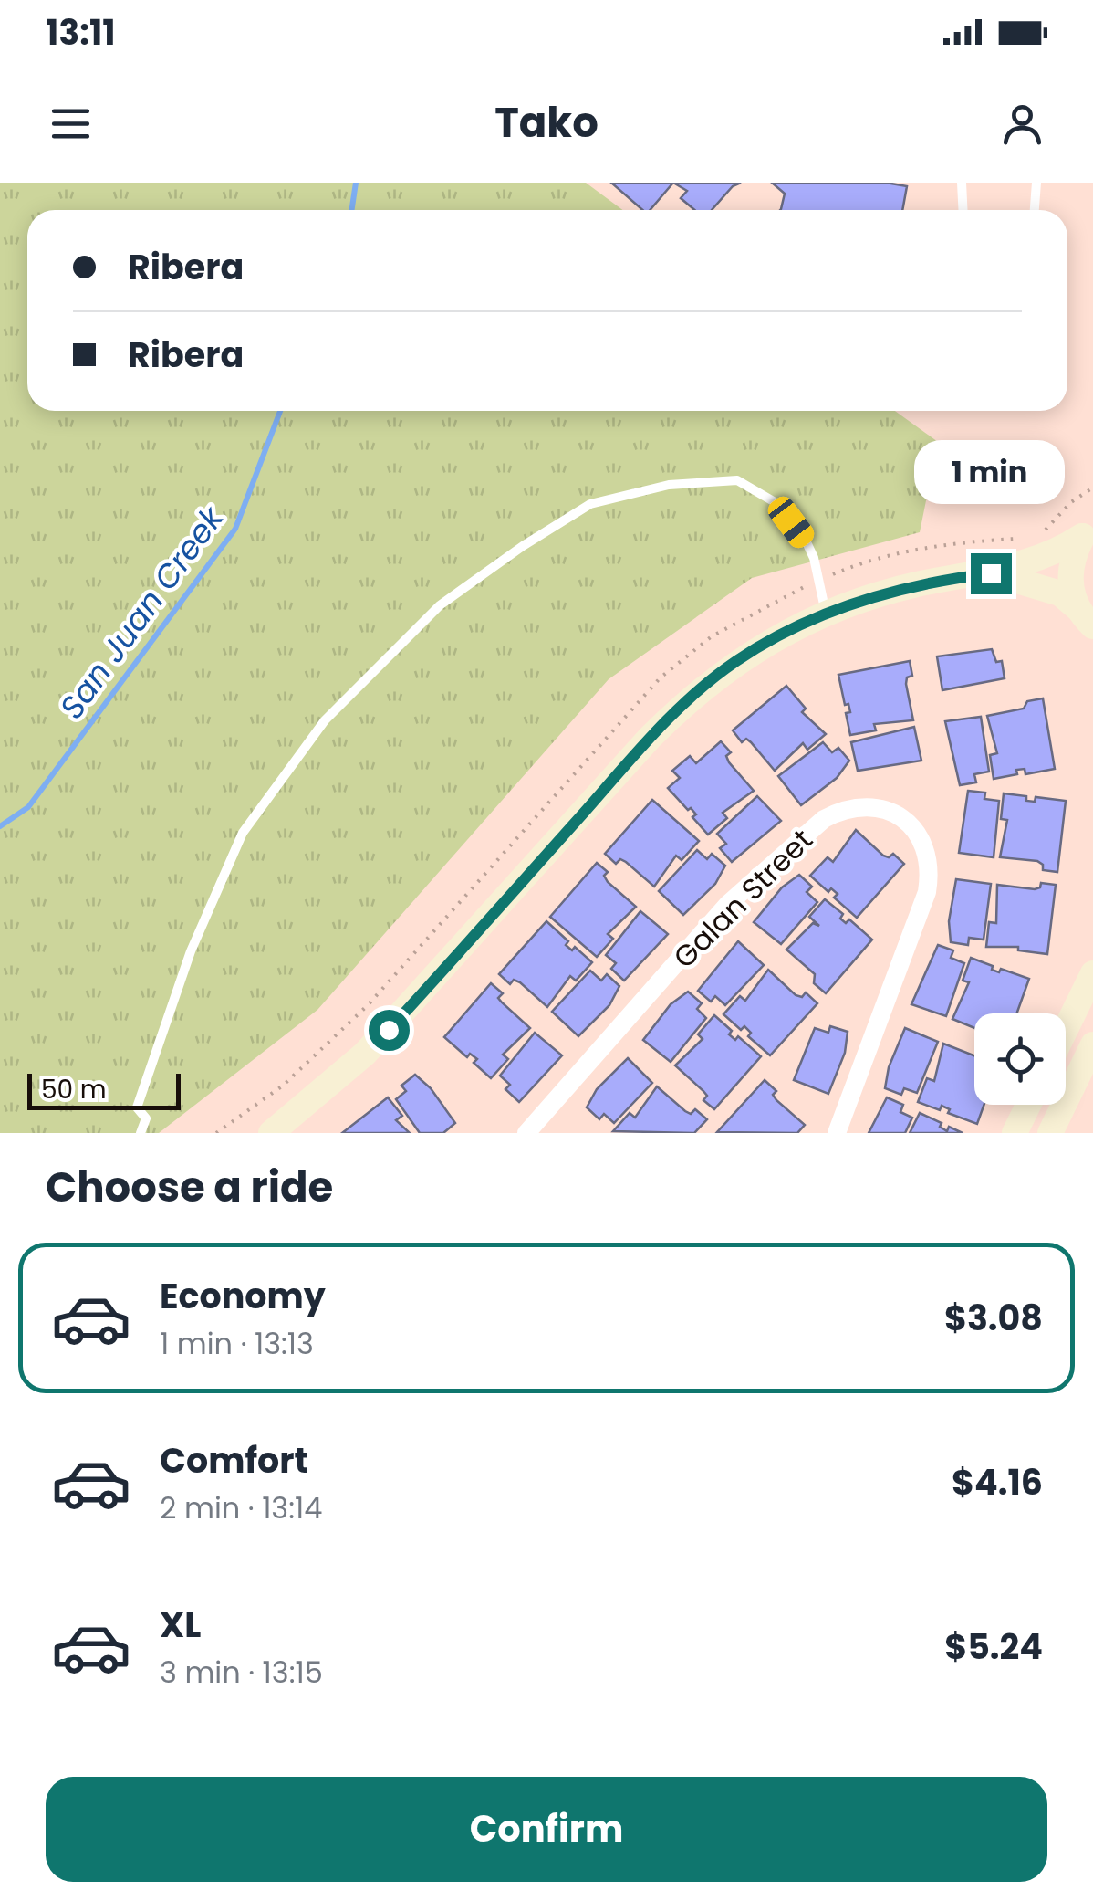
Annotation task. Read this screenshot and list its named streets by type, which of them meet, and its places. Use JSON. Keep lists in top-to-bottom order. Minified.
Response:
{"streets":{"street":["Galan Street"]},"water":["San Juan Creek"],"scale_bar":"50 m","page":{"status":"13:11","header":"Tako","banner":["Ribera","Ribera"],"bubble":"1 min","scale":"50 m","heading":"Choose a ride","list":[{"name":"Economy","note":"1 min · 13:13","value":"$3.08"},{"name":"Comfort","note":"2 min · 13:14","value":"$4.16"},{"name":"XL","note":"3 min · 13:15","value":"$5.24"}],"buttons":"Confirm"}}
